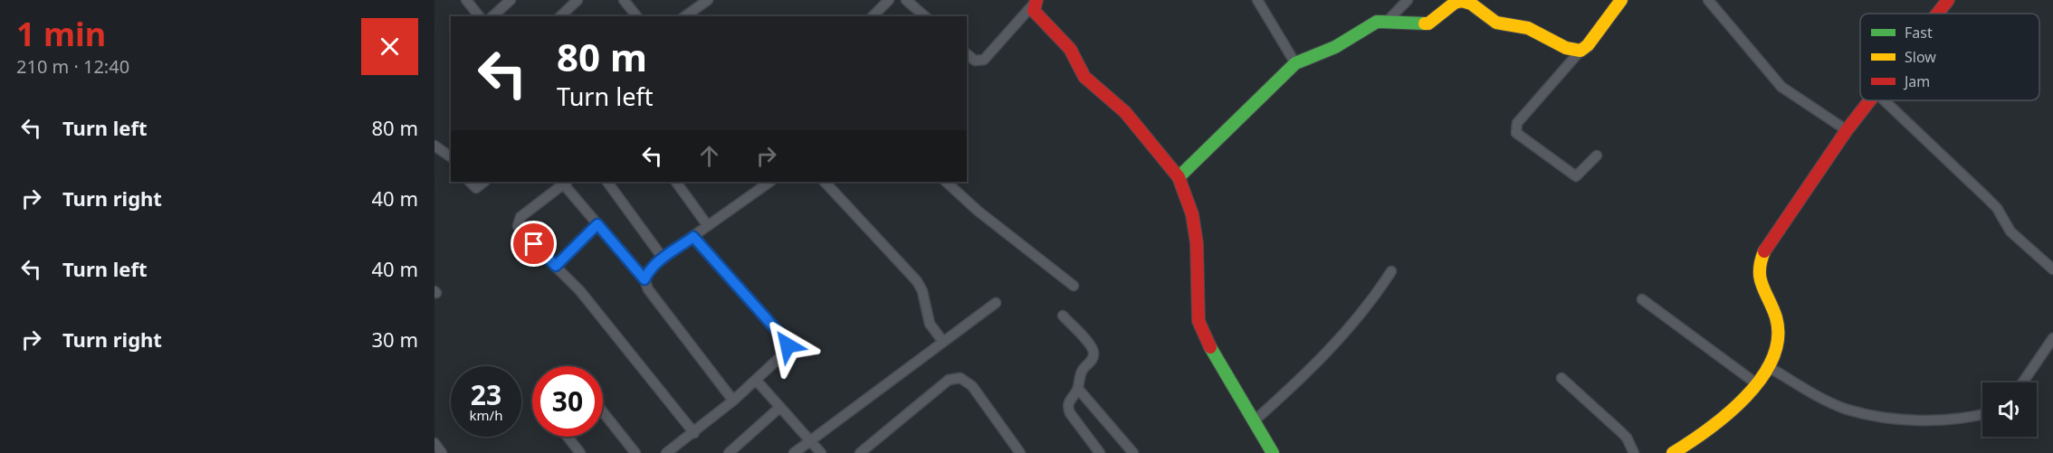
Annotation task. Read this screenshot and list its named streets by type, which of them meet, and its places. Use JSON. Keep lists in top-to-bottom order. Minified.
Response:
{"legend":["Fast","Slow","Jam"],"page":{"heading":["1 min","210 m · 12:40"],"turn":["80 m","Turn left"],"list":[{"name":"Turn left","value":"80 m"},{"name":"Turn right","value":"40 m"},{"name":"Turn left","value":"40 m"},{"name":"Turn right","value":"30 m"}],"speed":"23 km/h","limit":"30"}}
